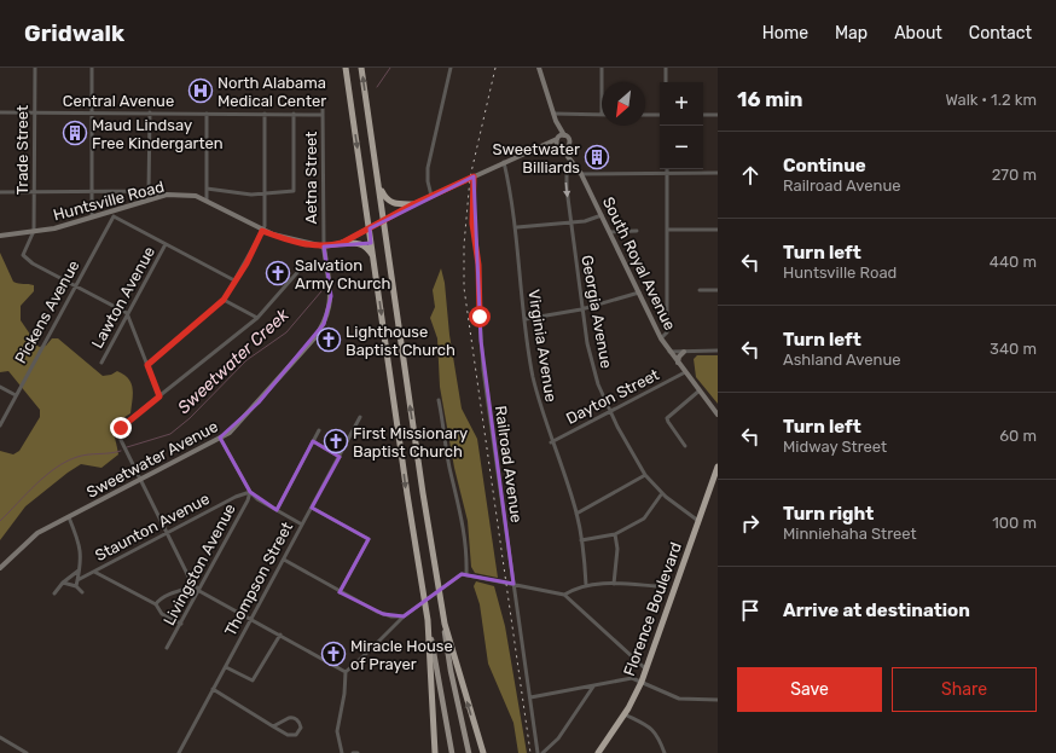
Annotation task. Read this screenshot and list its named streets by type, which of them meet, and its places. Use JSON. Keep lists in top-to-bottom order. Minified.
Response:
{"streets":{"highway":["Florence Boulevard"],"street":["Central Avenue","Trade Street","Aetna Street","Huntsville Road","South Royal Avenue","Lawton Avenue","Pickens Avenue","Georgia Avenue","Virginia Avenue","Dayton Street","Sweetwater Avenue","Railroad Avenue","Staunton Avenue","Livingston Avenue","Thompson Street"]},"crossings":[["Central Avenue","Trade Street"],["Central Avenue","Aetna Street"],["Trade Street","Huntsville Road"],["Aetna Street","Huntsville Road"],["Aetna Street","Sweetwater Avenue"],["Huntsville Road","South Royal Avenue"],["Huntsville Road","Virginia Avenue"],["Huntsville Road","Sweetwater Avenue"],["Huntsville Road","Railroad Avenue"],["South Royal Avenue","Georgia Avenue"],["South Royal Avenue","Dayton Street"],["Georgia Avenue","Dayton Street"],["Georgia Avenue","Florence Boulevard"],["Virginia Avenue","Dayton Street"],["Staunton Avenue","Livingston Avenue"]],"water":["Sweetwater Creek"],"places":{"hospital":["North Alabama Medical Center"],"building":["Maud Lindsay Free Kindergarten","Sweetwater Billiards"],"church":["Salvation Army Church","Lighthouse Baptist Church","First Missionary Baptist Church","Miracle House of Prayer"]},"north":"bottom left","page":{"header":"Gridwalk","nav":["Home","Map","About","Contact"],"heading":["16 min","Walk · 1.2 km"],"map_buttons":["+","−"],"list":[["Continue","Railroad Avenue","270 m"],["Turn left","Huntsville Road","440 m"],["Turn left","Ashland Avenue","340 m"],["Turn left","Midway Street","60 m"],["Turn right","Minniehaha Street","100 m"],"Arrive at destination"],"buttons":["Save","Share"]}}
